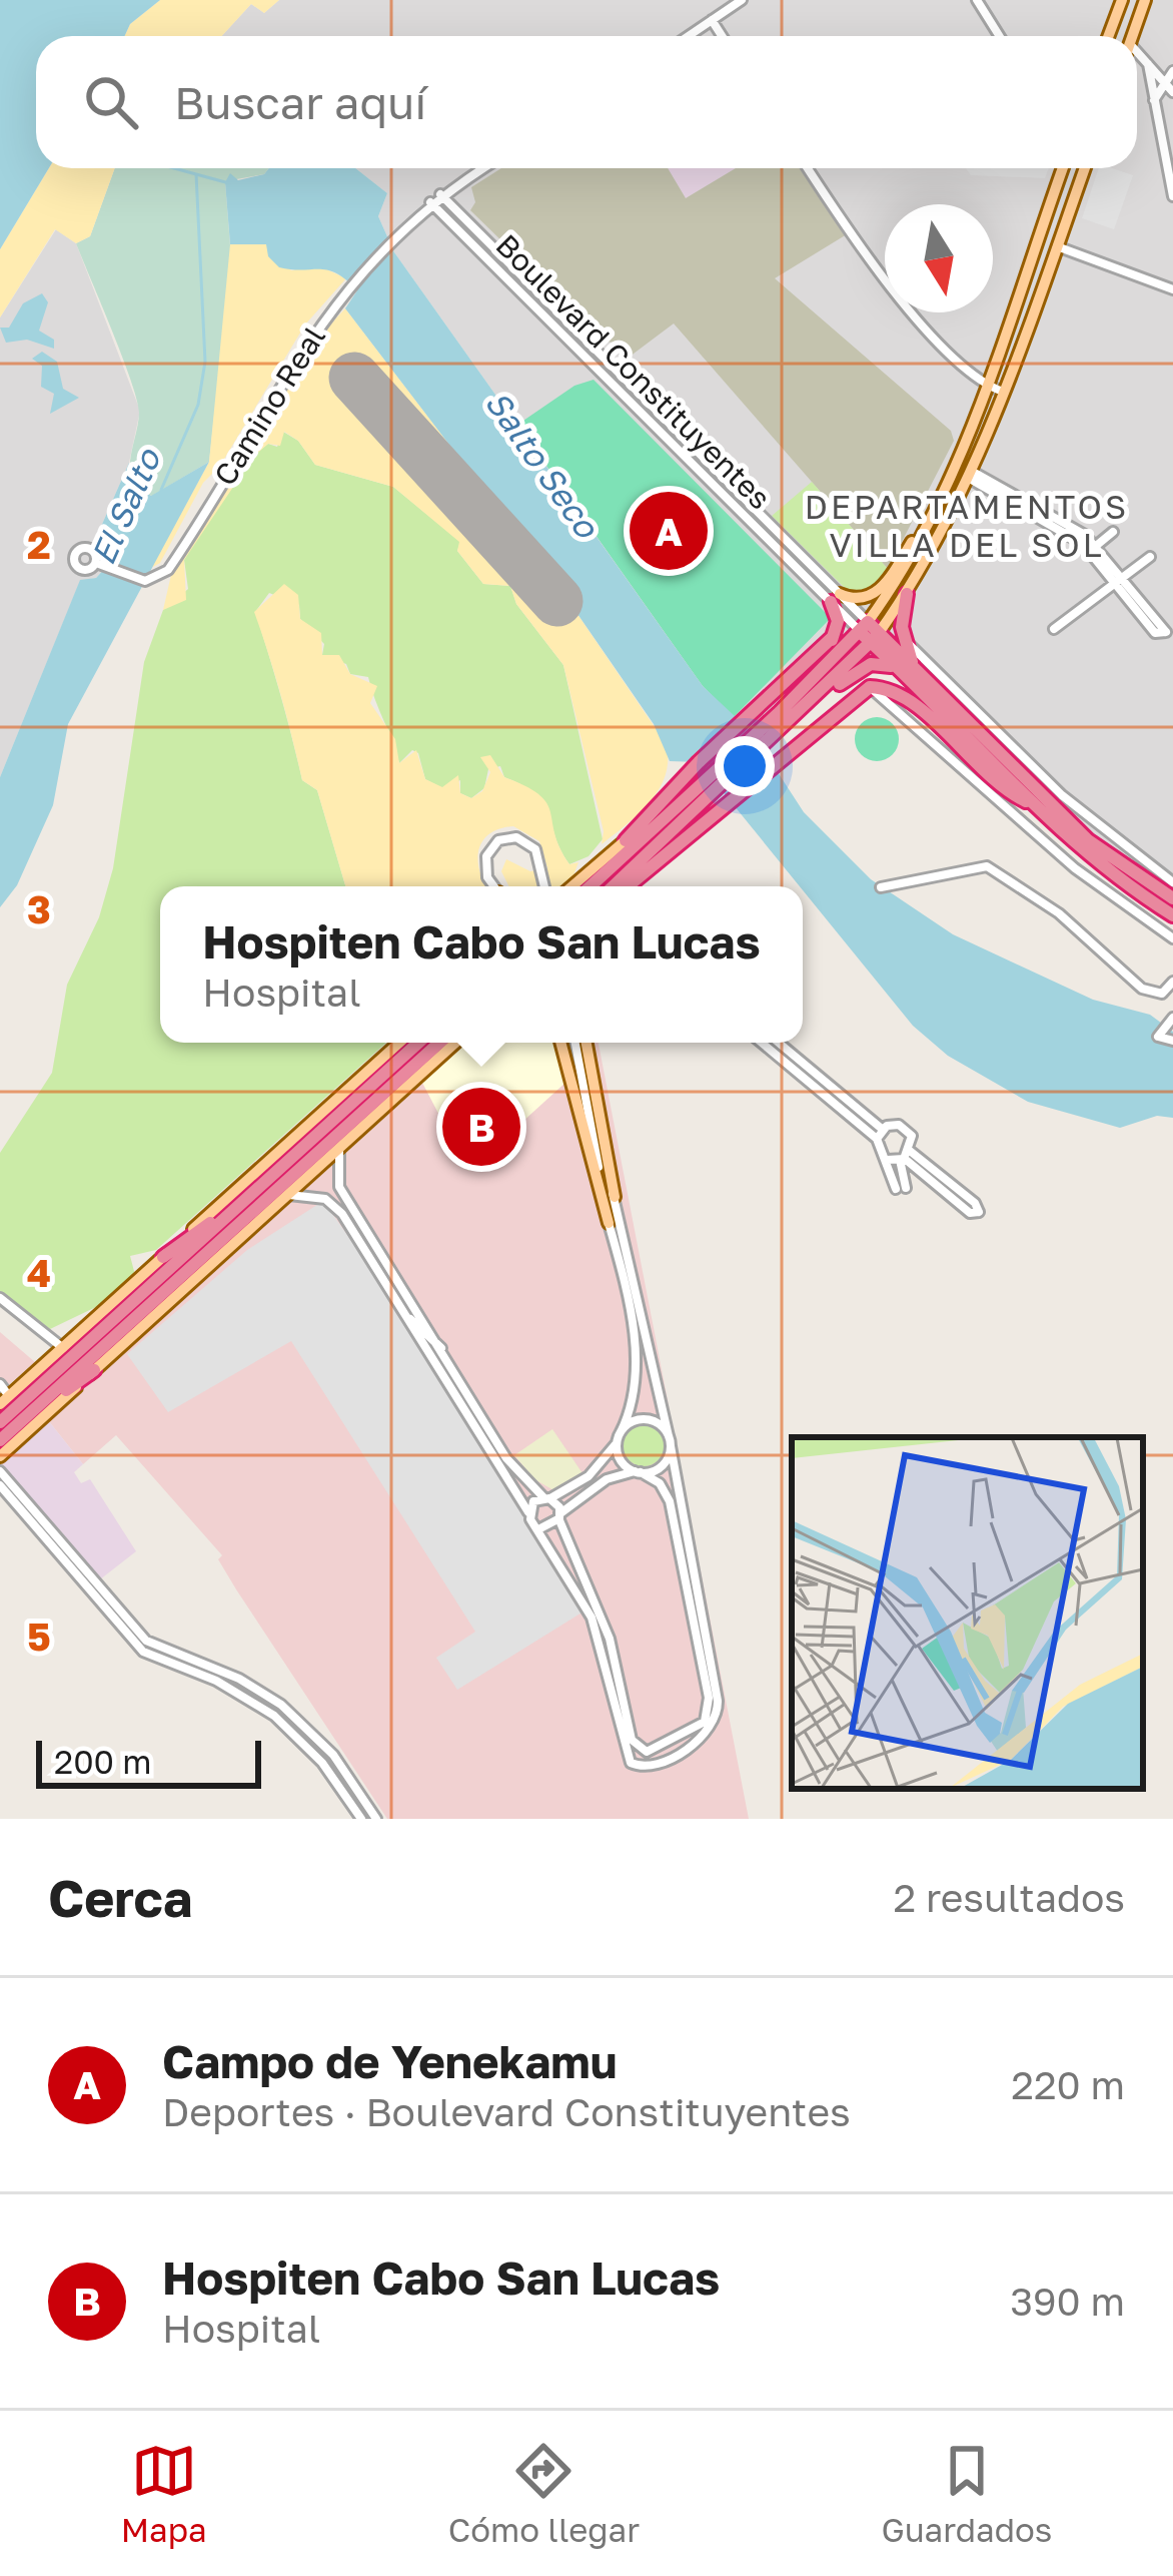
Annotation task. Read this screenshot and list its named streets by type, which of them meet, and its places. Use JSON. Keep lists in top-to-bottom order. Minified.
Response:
{"streets":{"highway":["Boulevard Constituyentes"],"street":["Camino Real"]},"crossings":[["Boulevard Constituyentes","Camino Real"]],"districts":["DEPARTAMENTOS VILLA DEL SOL"],"water":["Salto Seco","El Salto"],"scale_bar":"200 m","north":"bottom","page":{"search":"Buscar aquí","pins":["A","B"],"popup":["Hospiten Cabo San Lucas","Hospital"],"scale":"200 m","heading":["Cerca","2 resultados"],"list":[{"mark":"A","name":"Campo de Yenekamu","note":"Deportes · Boulevard Constituyentes","value":"220 m"},{"mark":"B","name":"Hospiten Cabo San Lucas","note":"Hospital","value":"390 m"}],"nav":["Mapa","Cómo llegar","Guardados"]},"grid":{"rows":["2","3","4","5"]}}
